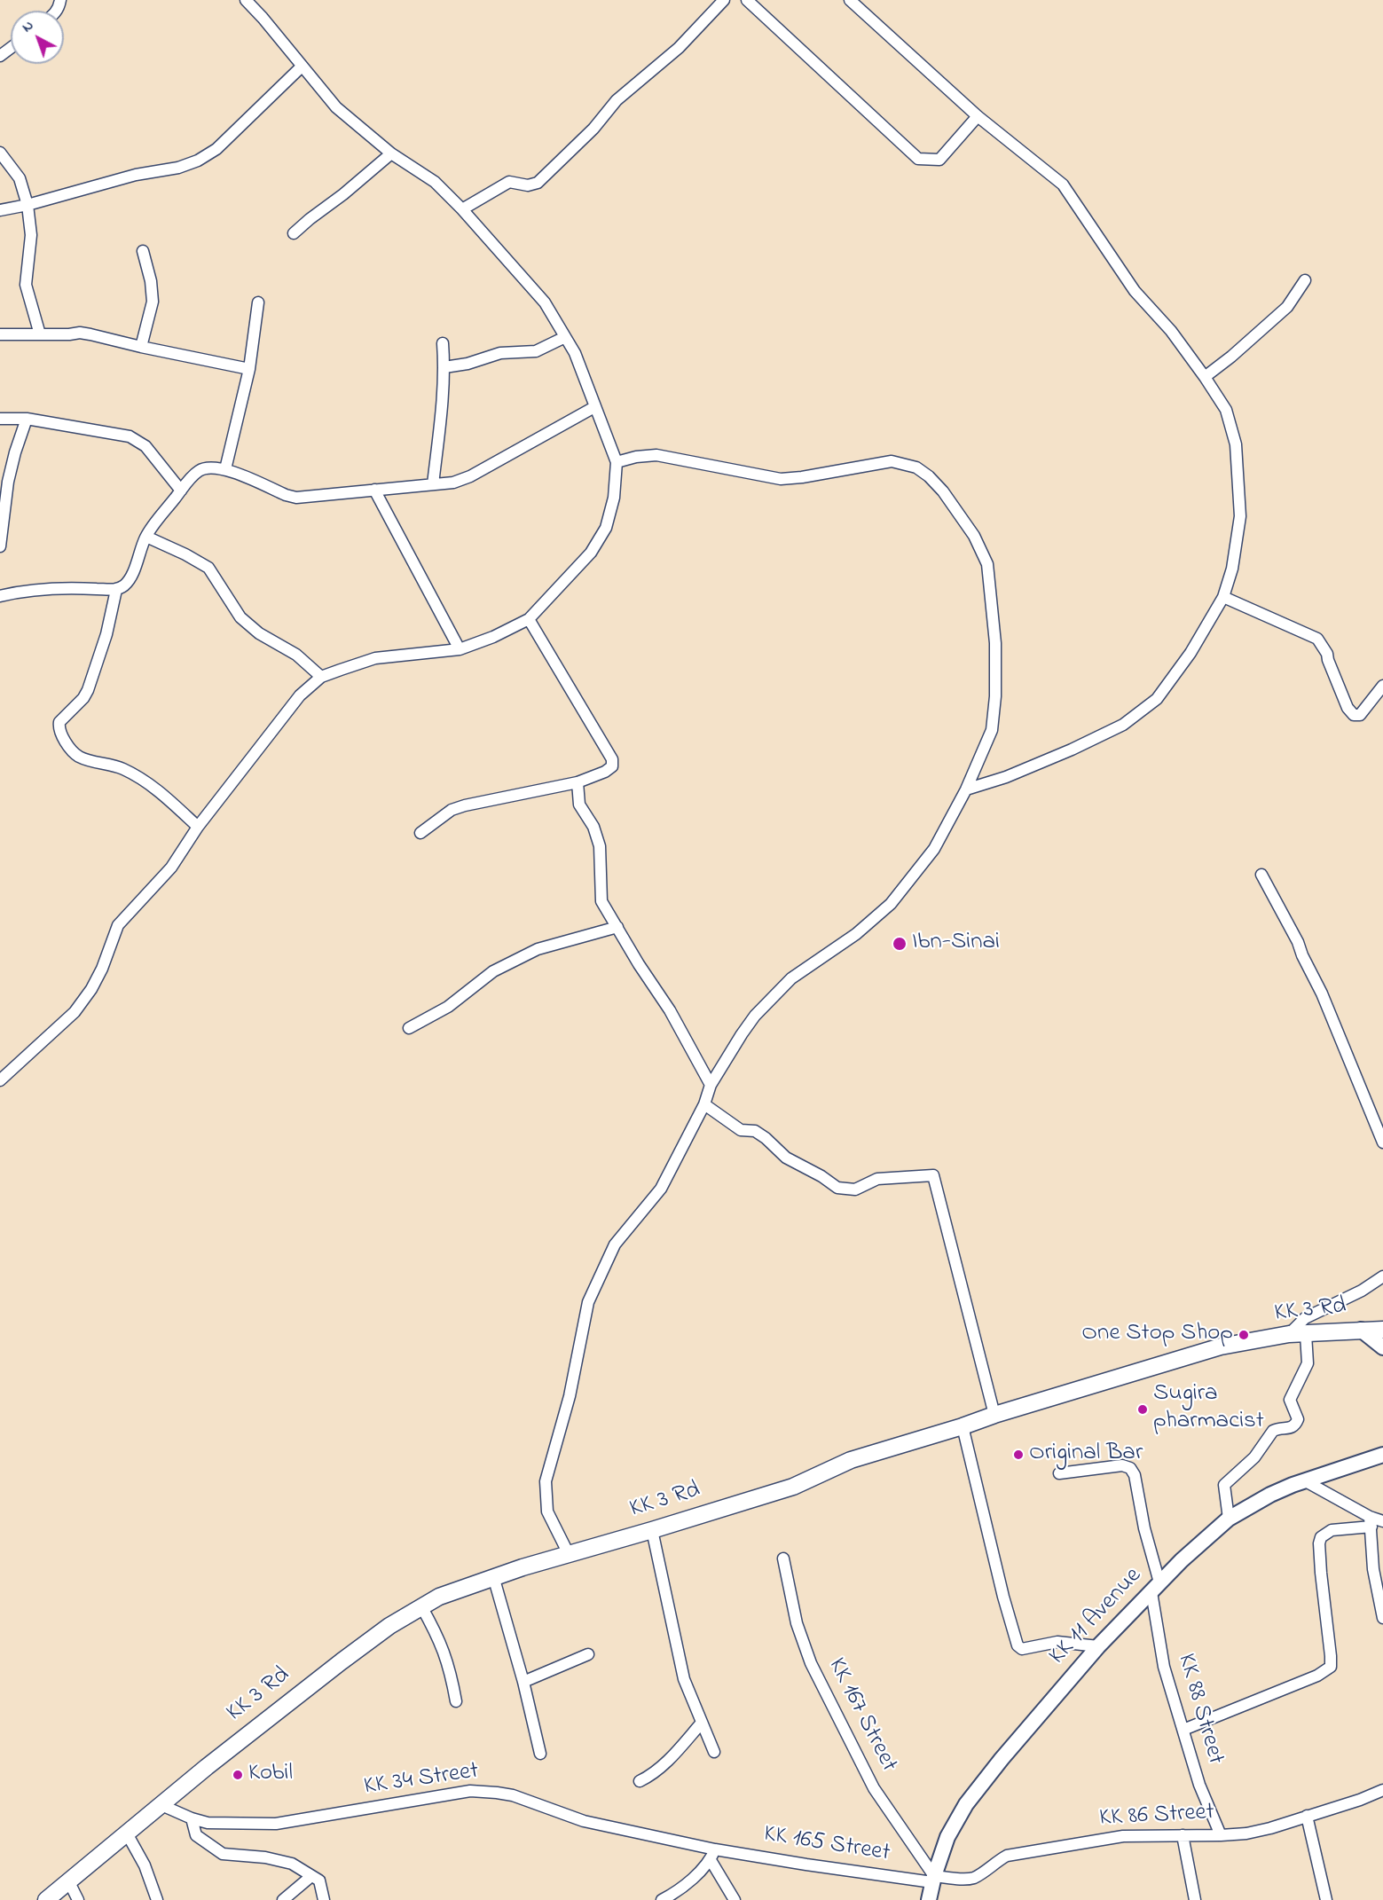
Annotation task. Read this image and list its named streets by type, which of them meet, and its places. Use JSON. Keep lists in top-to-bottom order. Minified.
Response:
{"streets":{"highway":["KK 3 Rd"],"main road":["KK 11 Avenue"],"street":["KK 88 Street","KK 167 Street","KK 34 Street","KK 86 Street","KK 165 Street"]},"crossings":[["KK 3 Rd","KK 34 Street"],["KK 11 Avenue","KK 88 Street"],["KK 11 Avenue","KK 167 Street"],["KK 11 Avenue","KK 86 Street"],["KK 11 Avenue","KK 165 Street"],["KK 88 Street","KK 86 Street"],["KK 167 Street","KK 86 Street"],["KK 167 Street","KK 165 Street"],["KK 34 Street","KK 165 Street"],["KK 86 Street","KK 165 Street"]],"places":["Ibn-Sinai","One Stop Shop","Sugira pharmacist","Original Bar","Kobil"],"north":"top left"}
